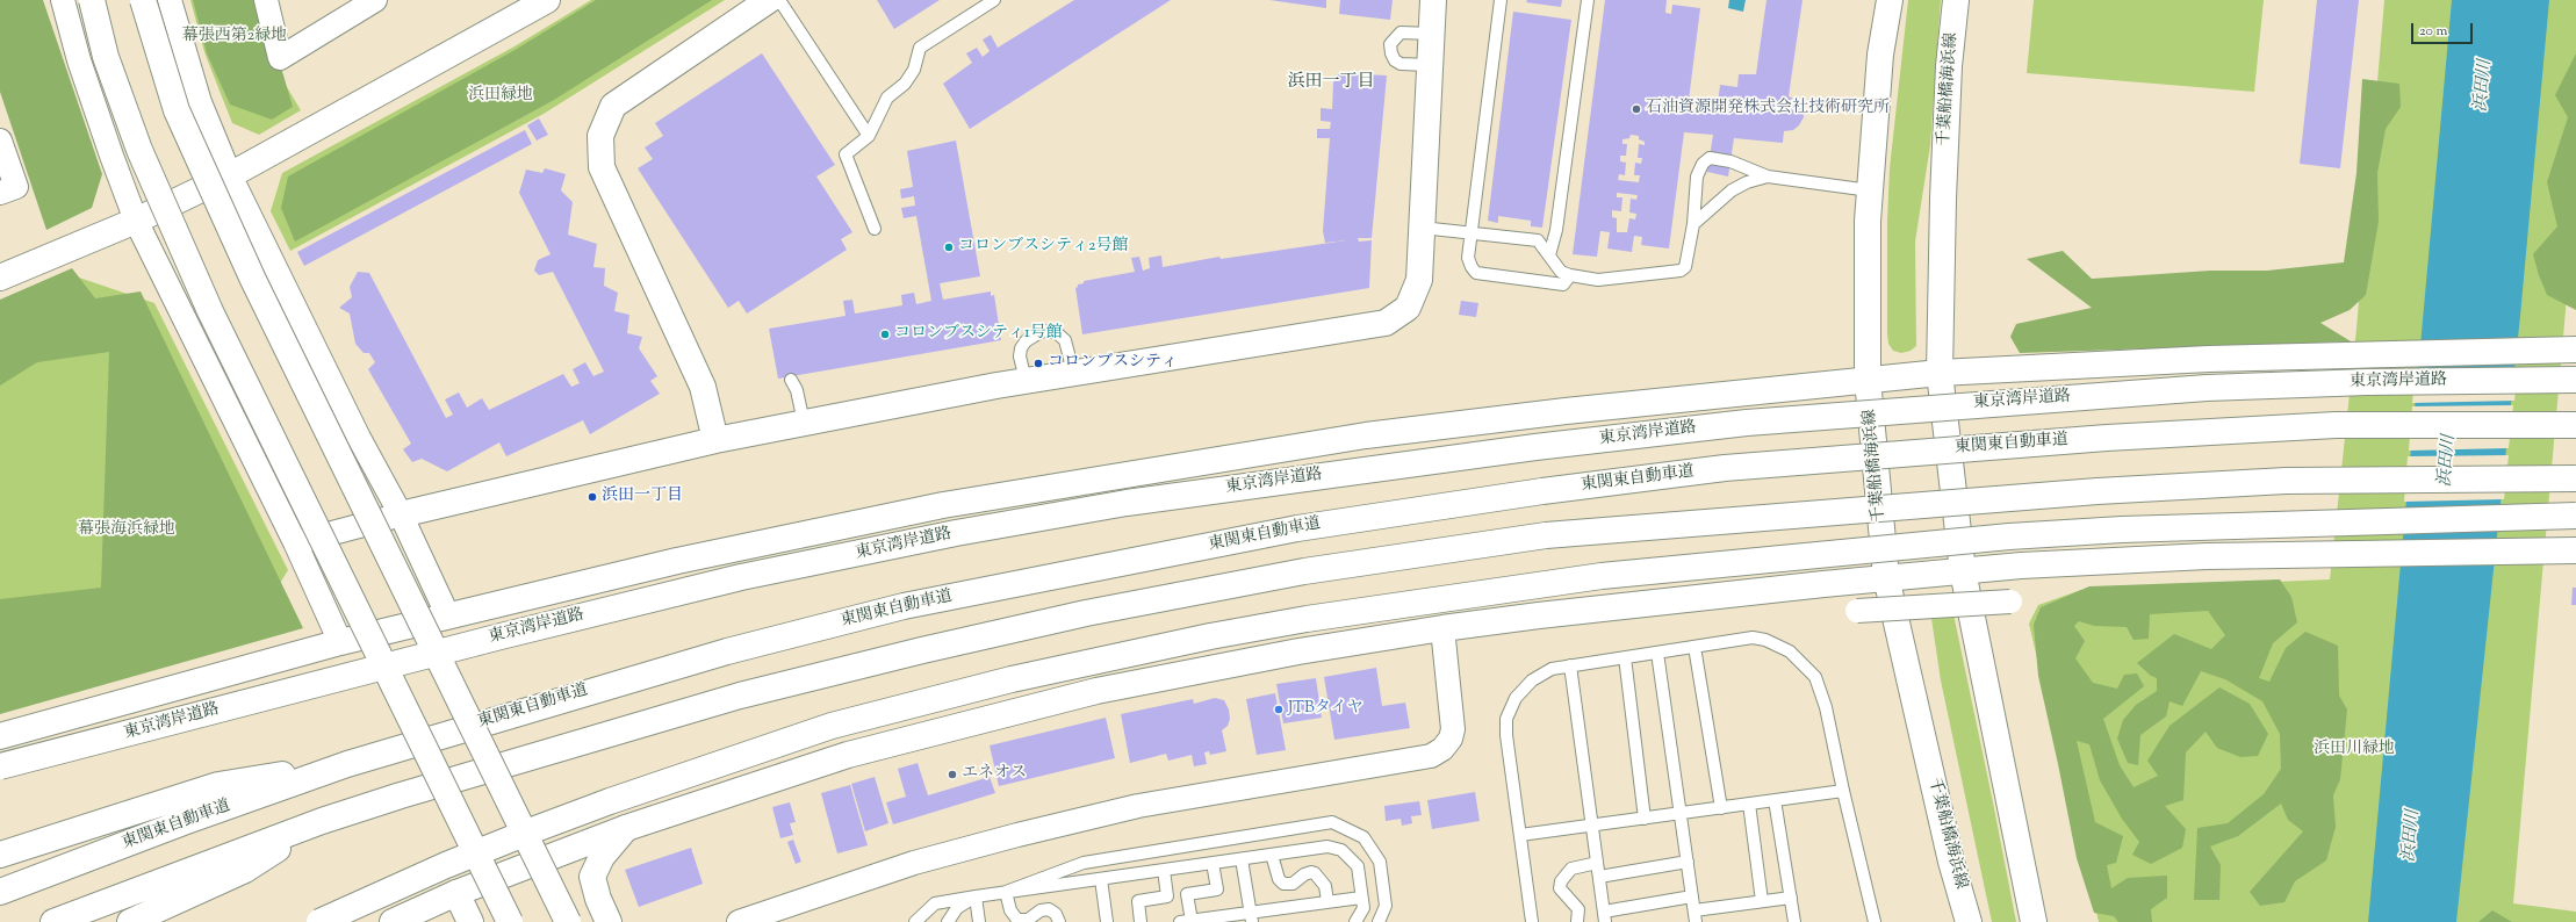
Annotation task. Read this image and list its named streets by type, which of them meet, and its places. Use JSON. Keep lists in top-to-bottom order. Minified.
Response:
{"streets":{"main road":["千葉船橋海浜線","東京湾岸道路","東関東自動車道"]},"districts":["浜田一丁目"],"water":["浜田川"],"parks":["幕張西第2緑地","浜田緑地","幕張海浜緑地","浜田川緑地"],"places":["石油資源開発株式会社技術研究所","コロンブスシティ2号館","コロンブスシティ1号館","コロンブスシティ","浜田一丁目","JTBタイヤ","エネオス"],"scale_bar":"20 m"}
